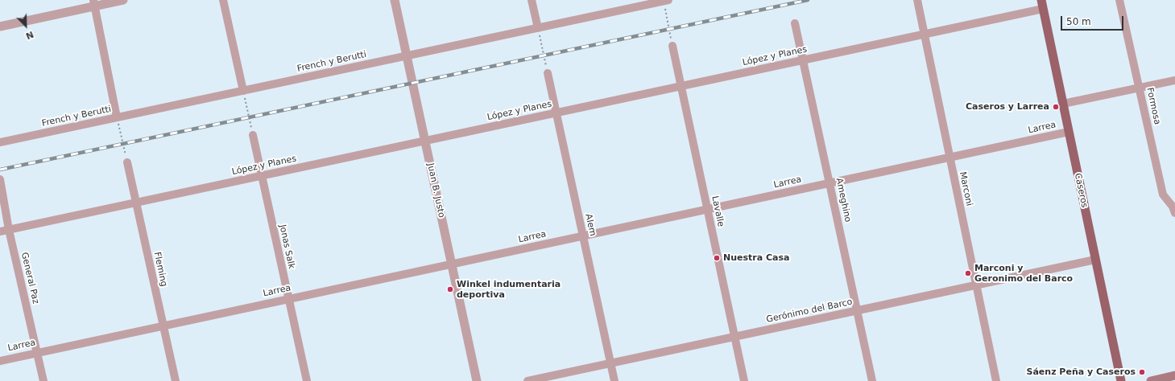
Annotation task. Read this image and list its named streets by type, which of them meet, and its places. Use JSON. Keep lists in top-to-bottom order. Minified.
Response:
{"streets":{"main road":["Caseros"],"street":["López y Planes","French y Berutti","Formosa","Larrea","Marconi","Juan B. Justo","Ameghino","Lavalle","Alem","Jonas Salk","Fleming","General Paz","Gerónimo del Barco"]},"crossings":[["López y Planes","Marconi"],["López y Planes","Juan B. Justo"],["López y Planes","Caseros"],["López y Planes","Ameghino"],["López y Planes","Lavalle"],["López y Planes","Alem"],["López y Planes","Jonas Salk"],["López y Planes","Fleming"],["López y Planes","General Paz"],["French y Berutti","Juan B. Justo"],["Larrea","Marconi"],["Larrea","Juan B. Justo"],["Larrea","Caseros"],["Larrea","Ameghino"],["Larrea","Lavalle"],["Larrea","Alem"],["Larrea","Jonas Salk"],["Larrea","Fleming"],["Larrea","General Paz"],["Marconi","Gerónimo del Barco"],["Caseros","Gerónimo del Barco"],["Ameghino","Gerónimo del Barco"],["Lavalle","Gerónimo del Barco"],["Alem","Gerónimo del Barco"]],"places":["Caseros y Larrea","Nuestra Casa","Marconi y Geronimo del Barco","Winkel indumentaria deportiva","Sáenz Peña y Caseros"],"scale_bar":"50 m","north":"bottom right"}
